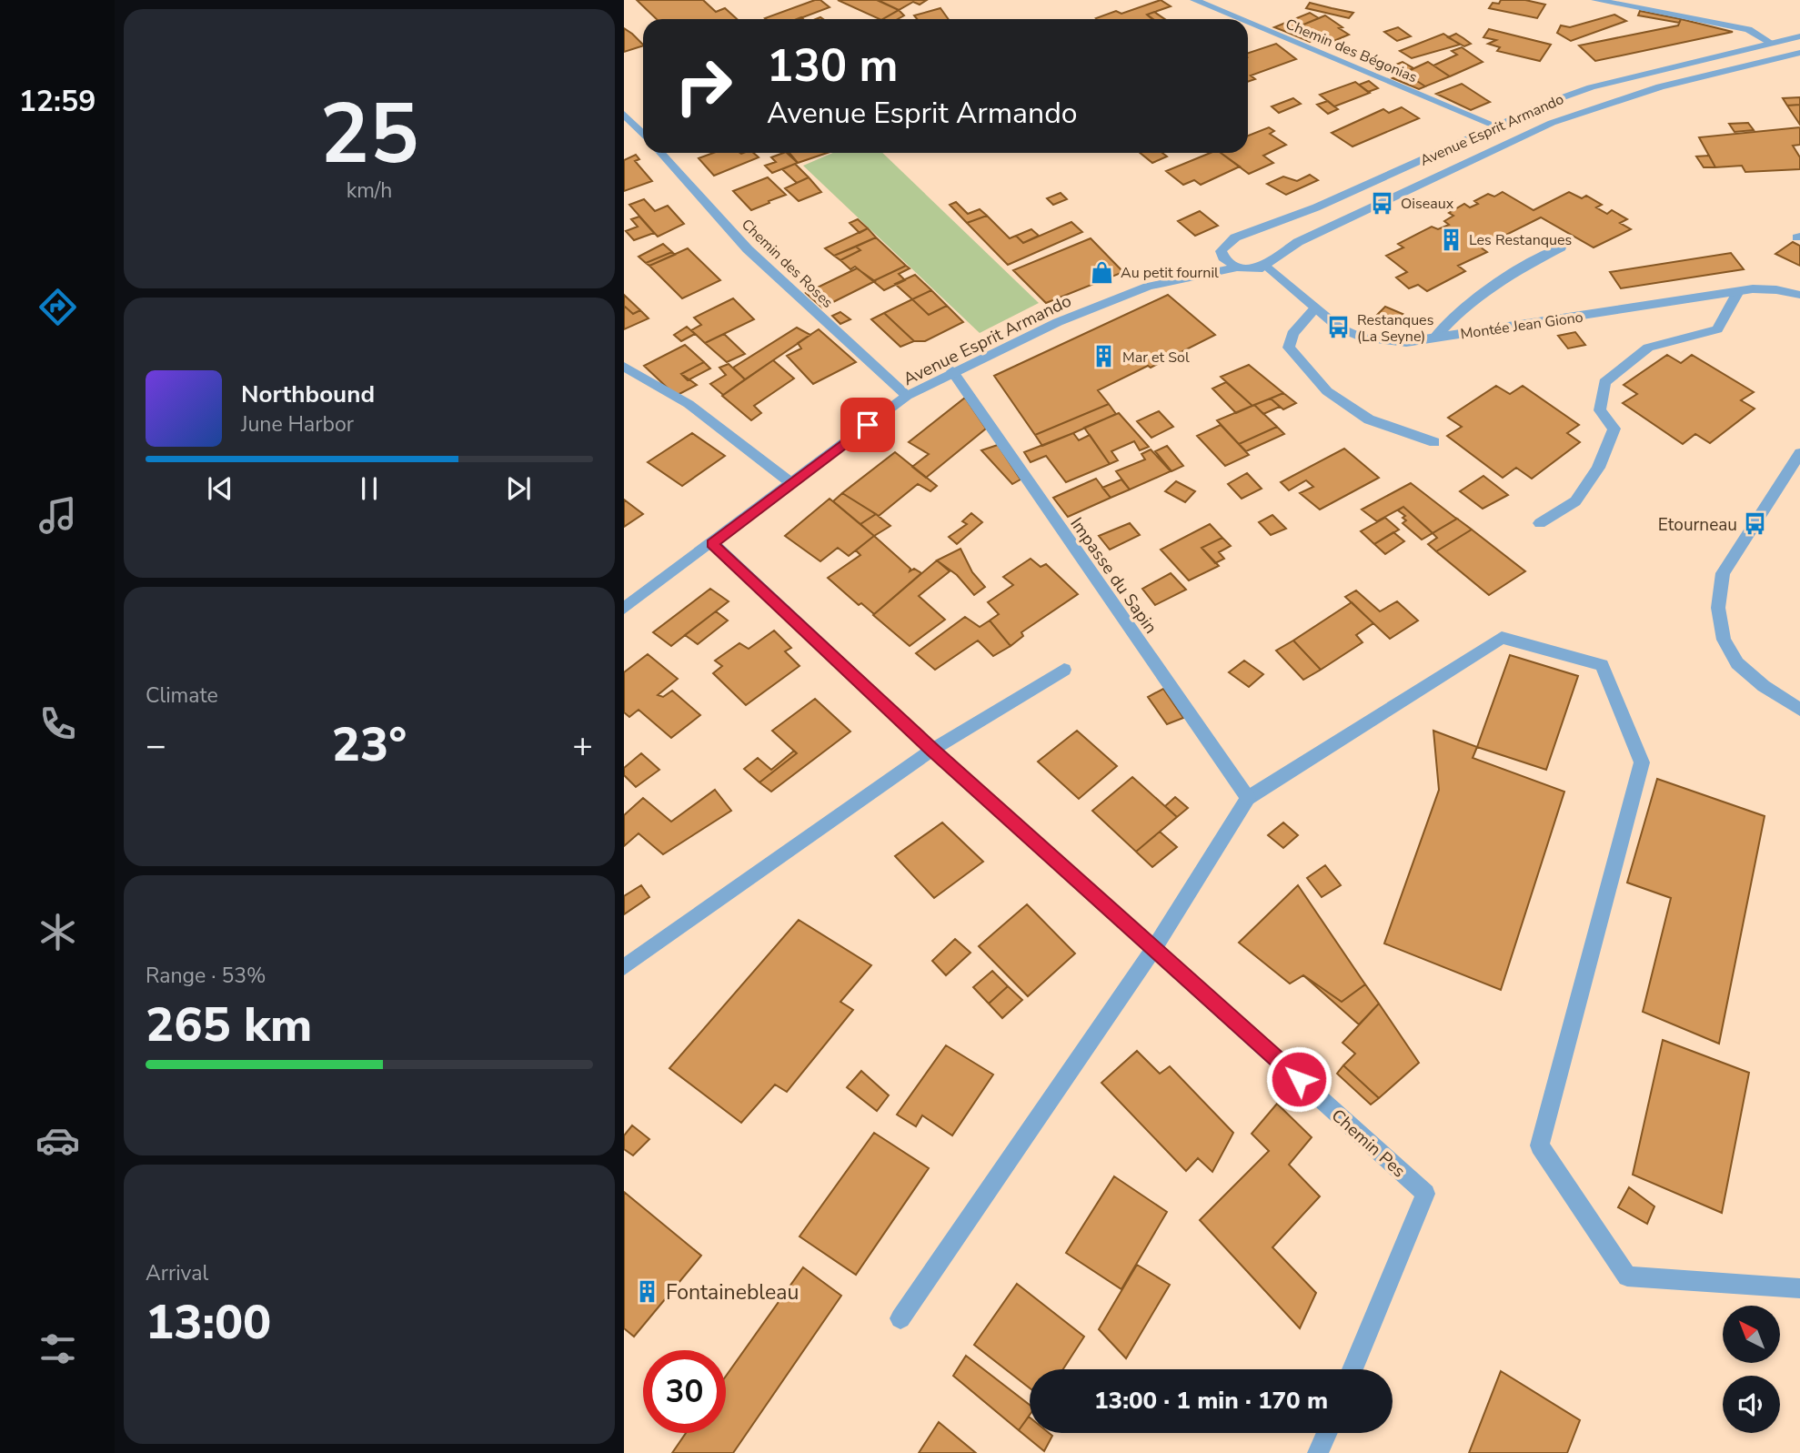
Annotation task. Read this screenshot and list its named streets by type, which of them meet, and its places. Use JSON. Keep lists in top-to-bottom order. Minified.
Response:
{"streets":{"street":["Chemin des Bégonias","Avenue Esprit Armando","Chemin des Roses","Montée Jean Giono","Impasse du Sapin","Chemin Pes"]},"crossings":[["Chemin des Bégonias","Avenue Esprit Armando"],["Avenue Esprit Armando","Chemin des Roses"],["Avenue Esprit Armando","Montée Jean Giono"],["Avenue Esprit Armando","Impasse du Sapin"],["Avenue Esprit Armando","Chemin Pes"]],"places":{"bus stop":["Oiseaux","Restanques (La Seyne)","Etourneau"],"building":["Les Restanques","Mar et Sol","Fontainebleau"],"shop":["Au petit fournil"]},"north":"top left","page":{"tabs":"12:59","tile":[["25","km/h"],"Climate",["Range · 53%","265 km"],["Arrival","13:00"]],"turn":["130 m","Avenue Esprit Armando"],"song":["Northbound","June Harbor"],"heat":["−","23°","+"],"limit":"30","trip":"13:00 · 1 min · 170 m"}}
